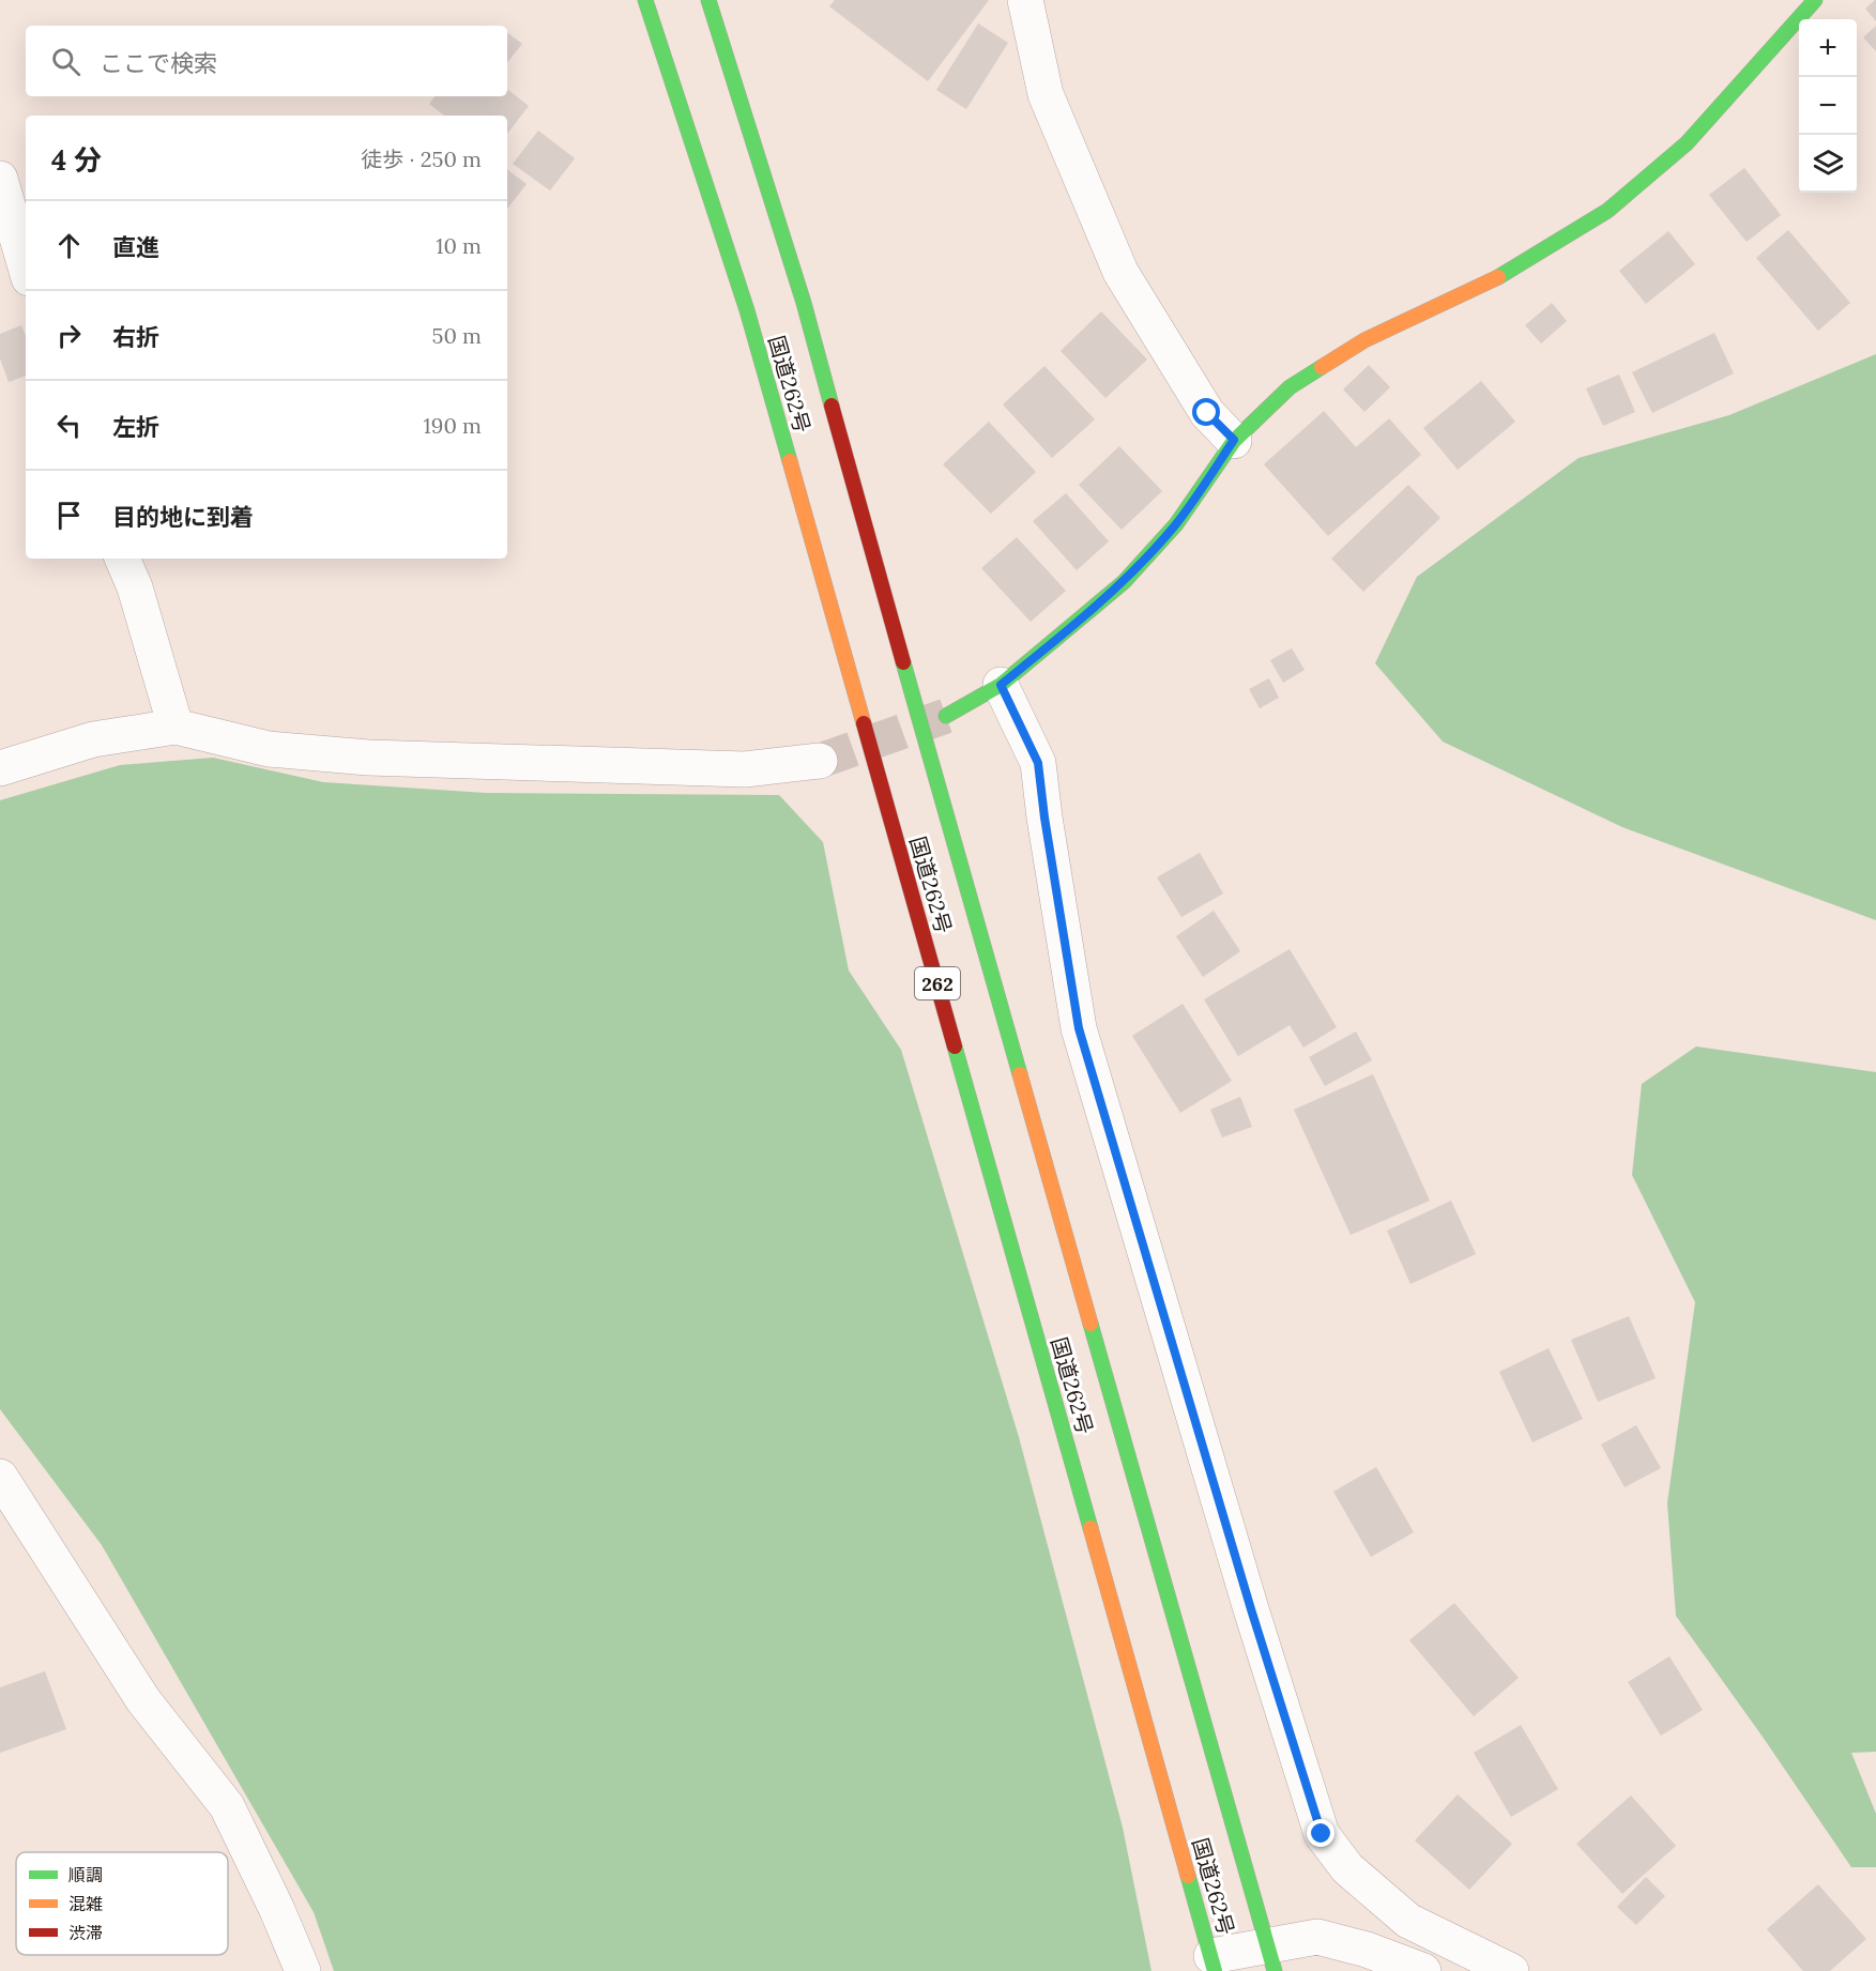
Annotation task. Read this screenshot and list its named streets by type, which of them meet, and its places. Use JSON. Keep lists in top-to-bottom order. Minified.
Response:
{"streets":{"main road":["国道262号","262"]},"legend":["順調","混雑","渋滞"],"page":{"map_buttons":["+","−"],"search":"ここで検索","heading":["4 分","徒歩 · 250 m"],"list":[["直進","10 m"],["右折","50 m"],["左折","190 m"],"目的地に到着"]}}
